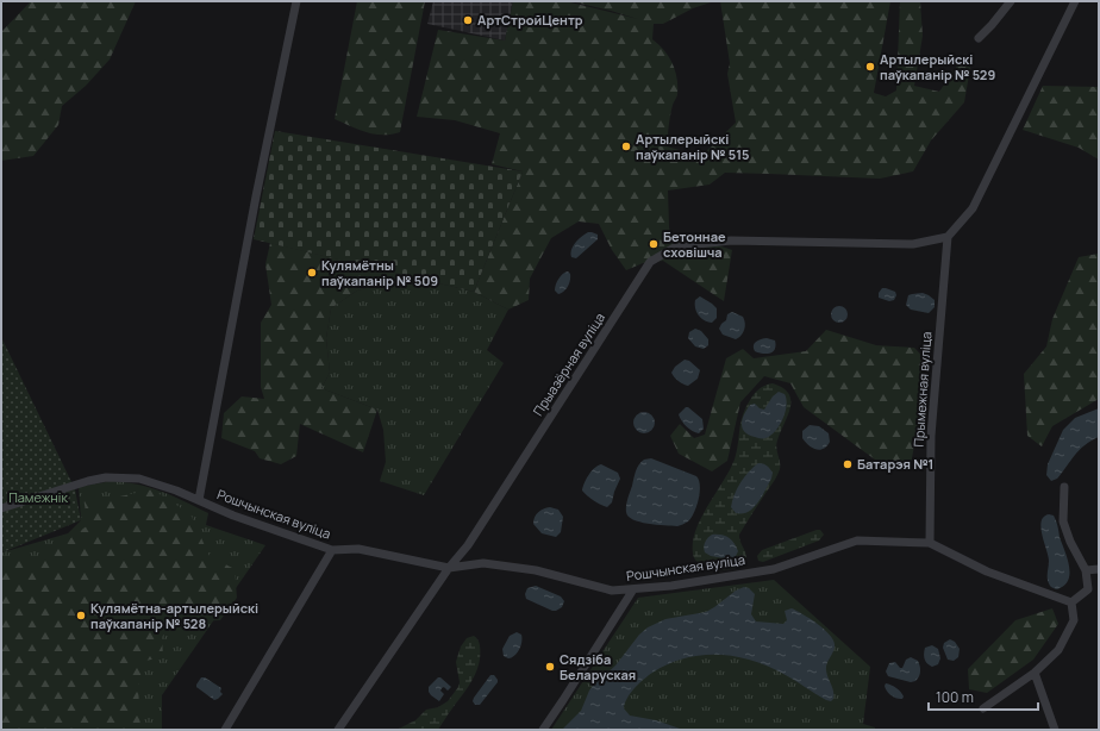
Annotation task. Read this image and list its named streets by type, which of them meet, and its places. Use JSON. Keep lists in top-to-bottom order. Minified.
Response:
{"streets":{"street":["Прыазёрная вуліца","Прымежная вуліца","Рошчынская вуліца"]},"crossings":[["Прыазёрная вуліца","Прымежная вуліца"],["Прыазёрная вуліца","Рошчынская вуліца"],["Прымежная вуліца","Рошчынская вуліца"]],"parks":["Памежнік"],"places":["АртСтройЦентр","Артылерыйскі паўкапанір № 529","Артылерыйскі паўкапанір № 515","Бетоннае сховішча","Кулямётны паўкапанір № 509","Батарэя №1","Кулямётна-артылерыйскі паўкапанір № 528","Сядзіба Беларуская"],"scale_bar":"100 m"}
